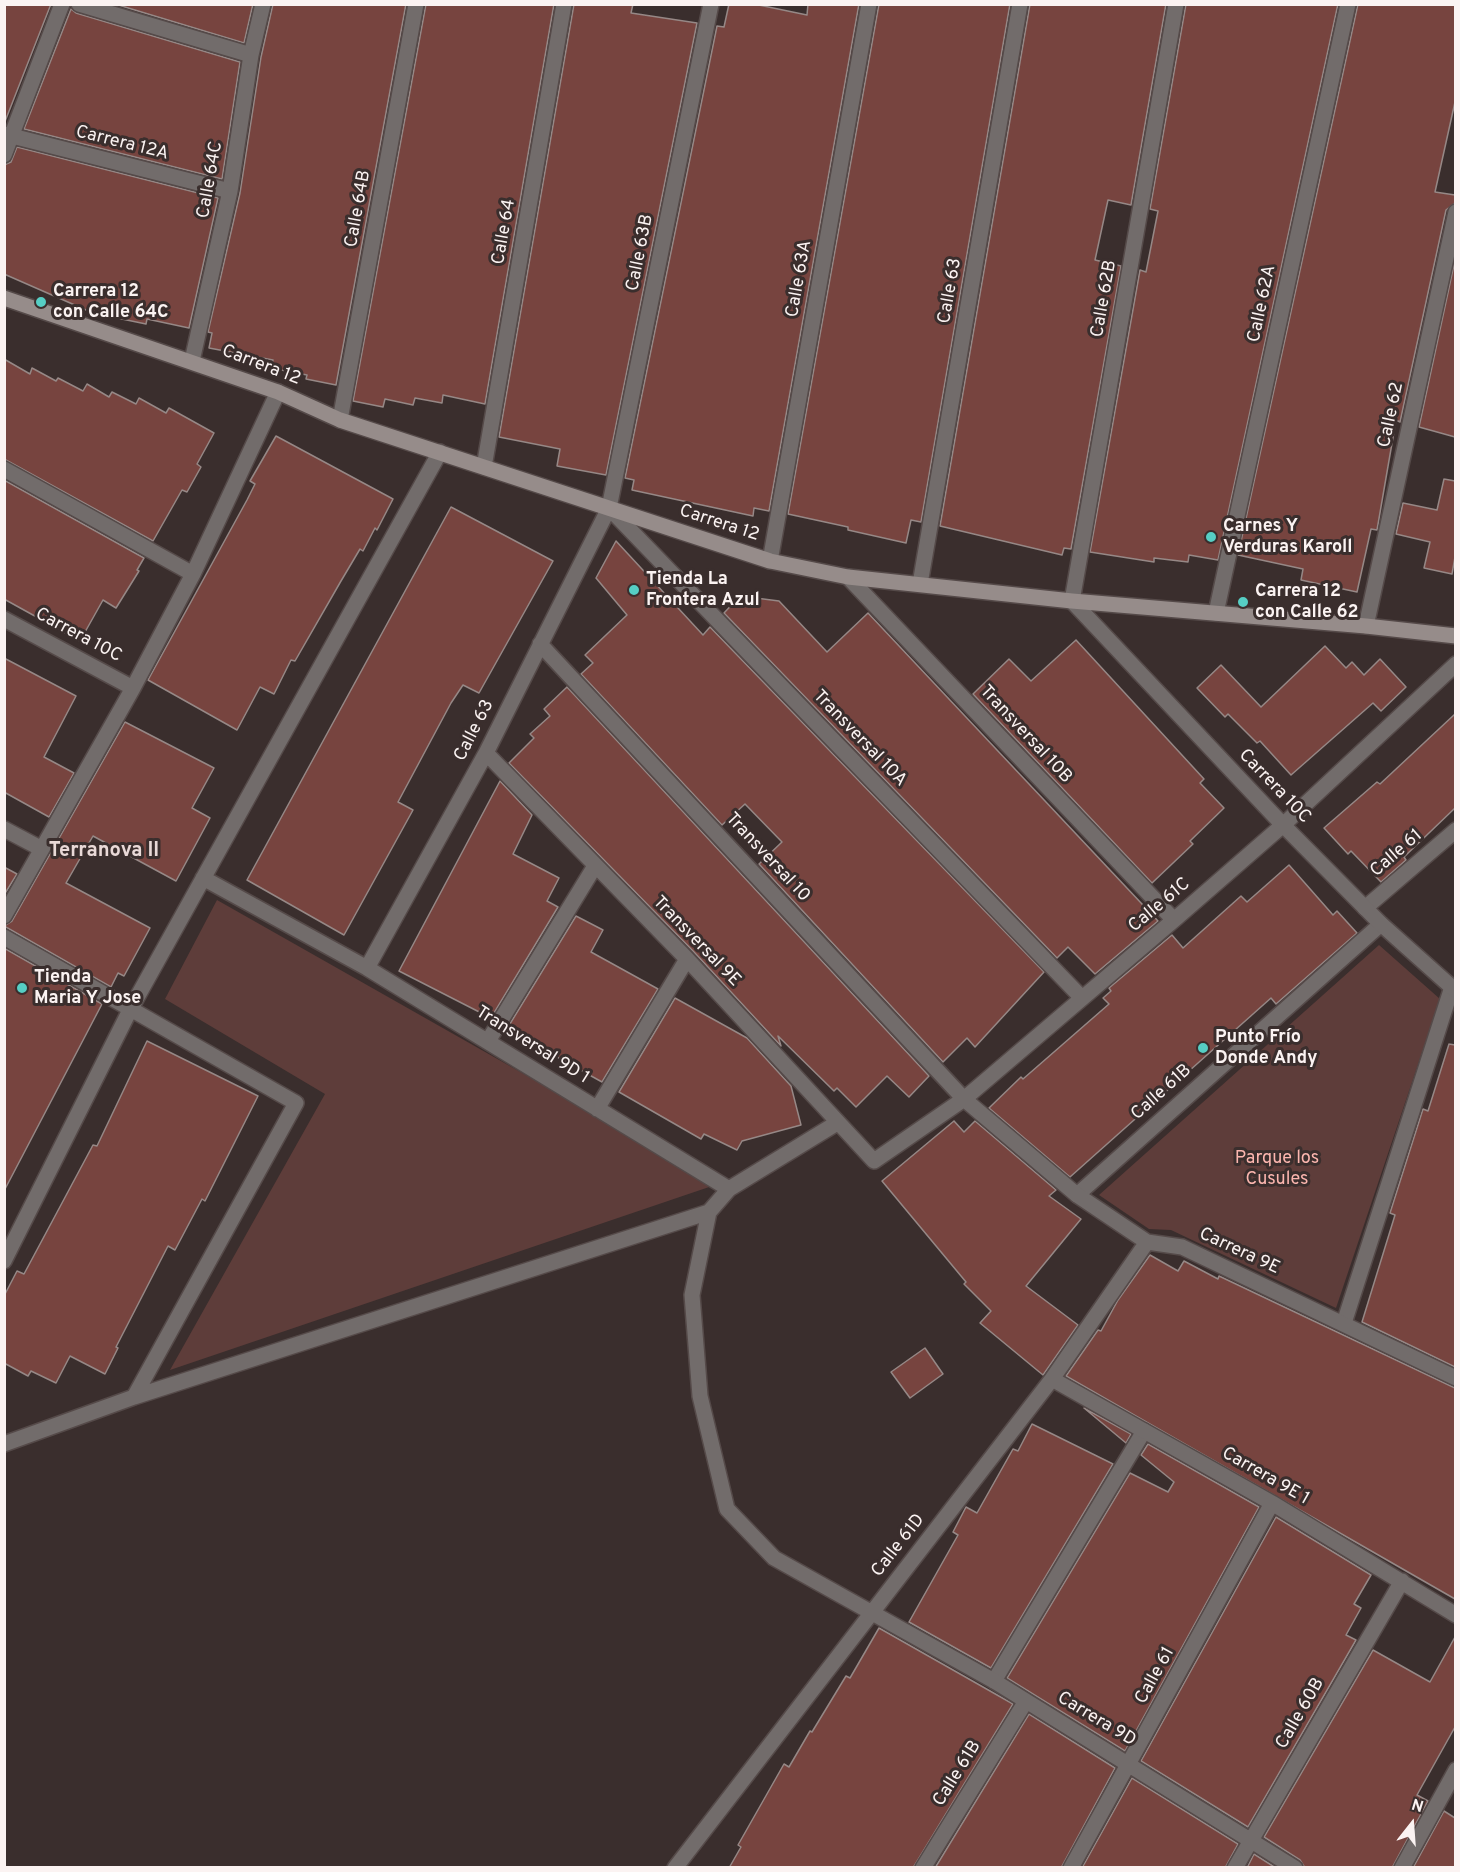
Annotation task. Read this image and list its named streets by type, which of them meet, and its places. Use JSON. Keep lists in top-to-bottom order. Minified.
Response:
{"streets":{"main road":["Carrera 12"],"street":["Carrera 12A","Calle 64C","Calle 64B","Calle 64","Calle 63B","Calle 63A","Calle 63","Calle 62B","Calle 62A","Calle 62","Carrera 10C","Transversal 10B","Transversal 10A","Calle 61","Transversal 10","Calle 61C","Transversal 9E","Transversal 9D 1","Calle 61B","Carrera 9E","Carrera 9E 1","Calle 61D","Calle 60B","Carrera 9D"]},"crossings":[["Carrera 12A","Calle 64C"],["Calle 64C","Carrera 12"],["Calle 64B","Carrera 12"],["Calle 64","Carrera 12"],["Calle 63B","Calle 63"],["Calle 63B","Carrera 12"],["Calle 63B","Transversal 10A"],["Calle 63A","Carrera 12"],["Calle 63","Carrera 12"],["Calle 63","Transversal 10A"],["Calle 63","Transversal 10"],["Calle 63","Transversal 9E"],["Calle 63","Transversal 9D 1"],["Calle 62B","Carrera 12"],["Calle 62B","Carrera 10C"],["Calle 62A","Carrera 12"],["Carrera 12","Calle 62"],["Carrera 12","Carrera 10C"],["Carrera 12","Transversal 10B"],["Carrera 12","Transversal 10A"],["Carrera 10C","Calle 61"],["Carrera 10C","Calle 61C"],["Carrera 10C","Calle 61B"],["Transversal 10B","Calle 61C"],["Transversal 10A","Calle 61C"],["Calle 61","Carrera 9E 1"],["Calle 61","Carrera 9D"],["Transversal 10","Calle 61C"],["Transversal 10","Carrera 9E"],["Calle 61C","Transversal 9E"],["Calle 61C","Carrera 9E"],["Calle 61B","Carrera 9E"],["Calle 61B","Carrera 9D"],["Carrera 9E","Calle 61D"],["Carrera 9E 1","Calle 61D"],["Carrera 9E 1","Calle 60B"],["Calle 61D","Carrera 9D"],["Calle 60B","Carrera 9D"]],"districts":["Terranova II"],"parks":["Parque los Cusules"],"places":["Carrera 12 con Calle 64C","Carnes Y Verduras Karoll","Tienda La Frontera Azul","Carrera 12 con Calle 62","Tienda Maria Y Jose","Punto Frío Donde Andy"],"north":"top"}
